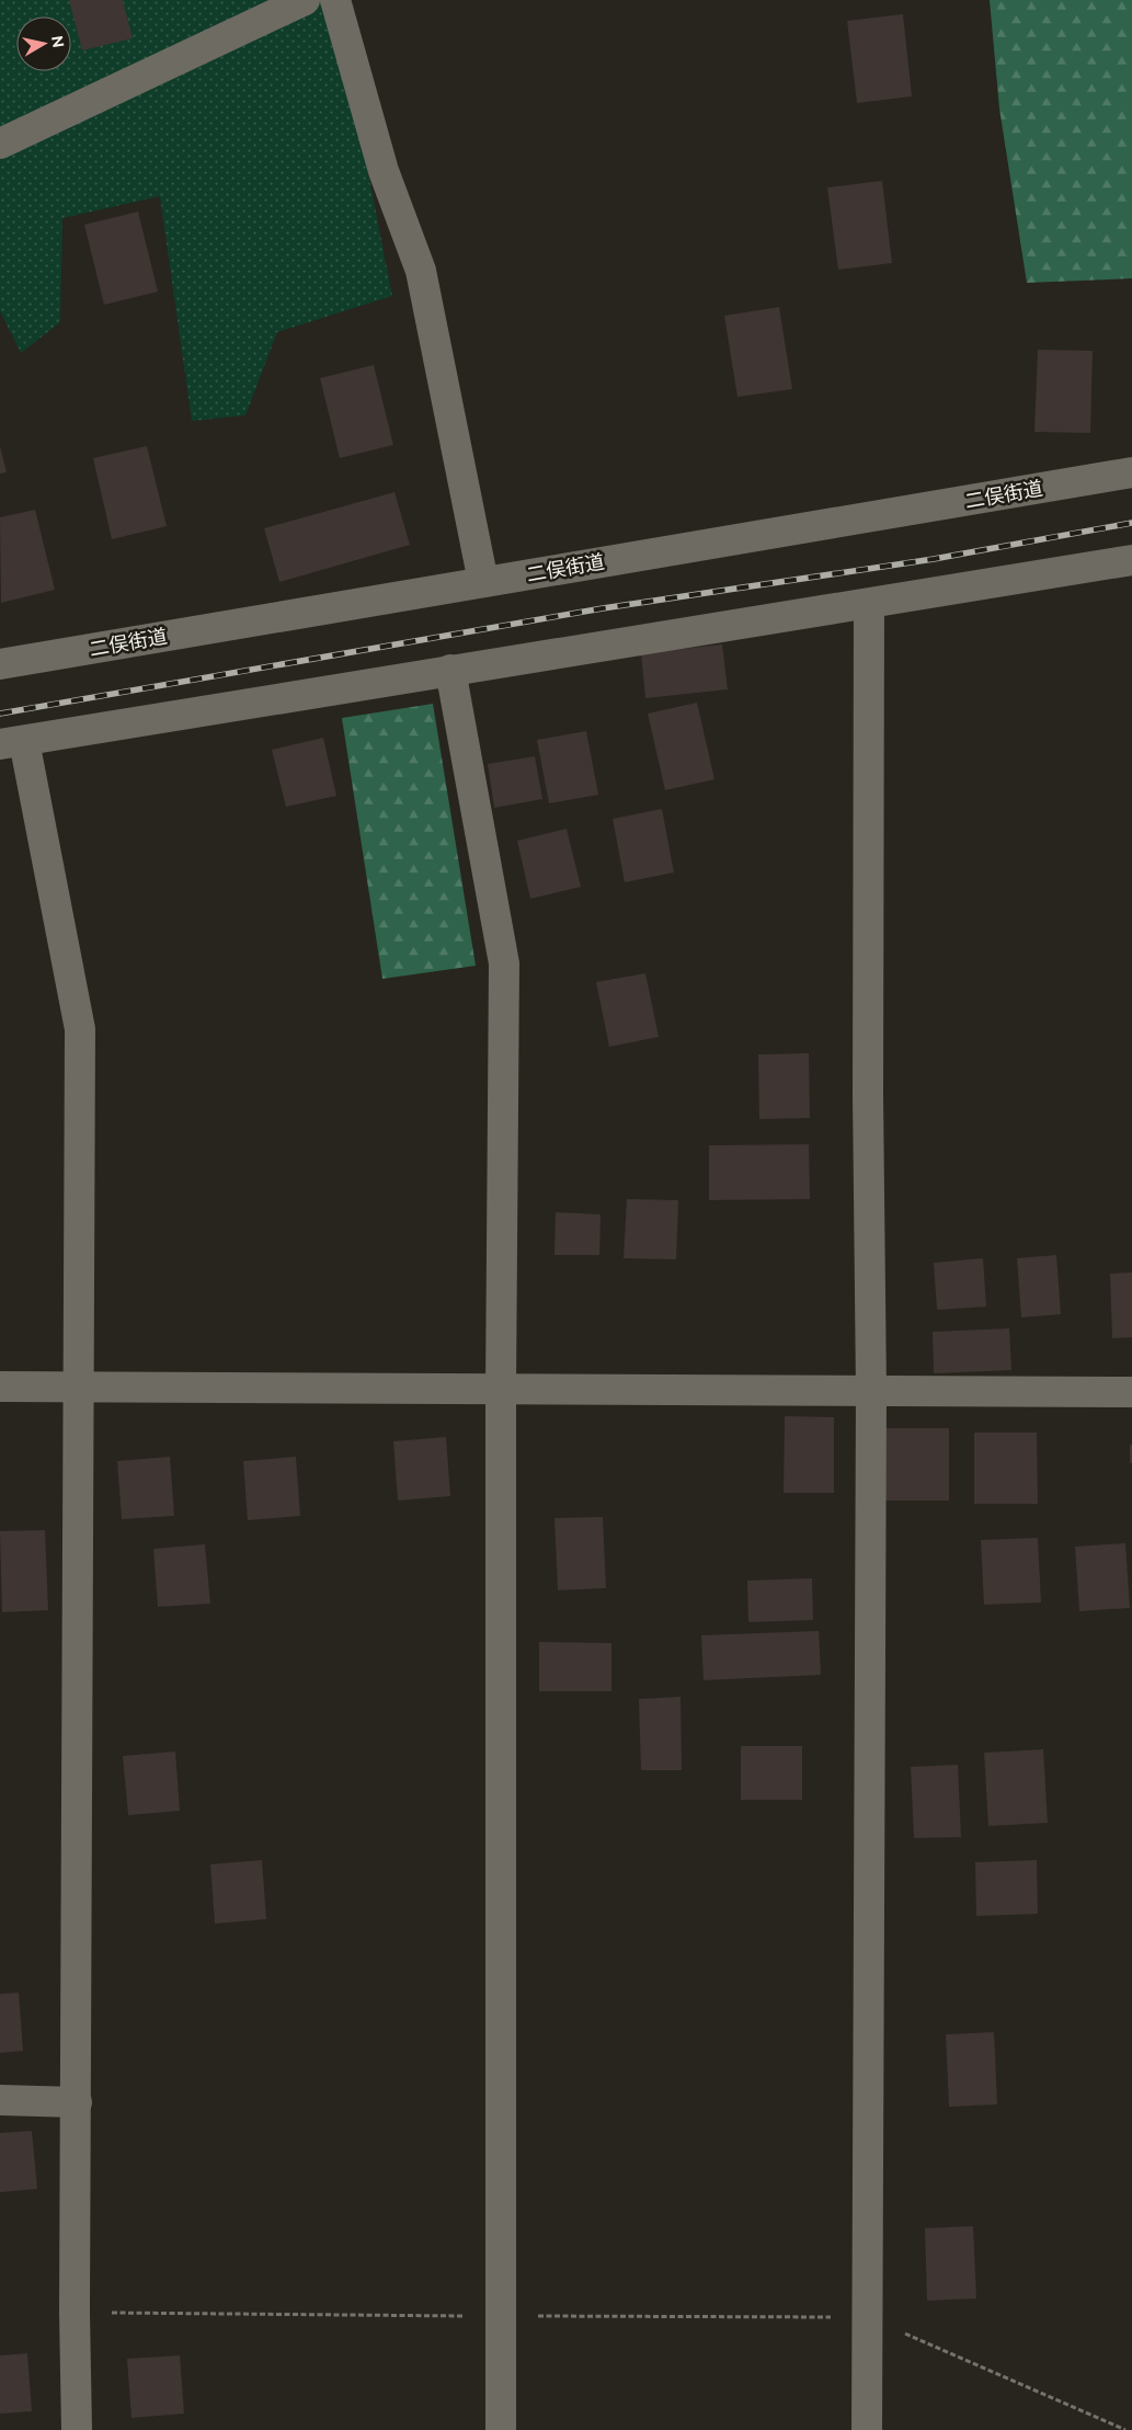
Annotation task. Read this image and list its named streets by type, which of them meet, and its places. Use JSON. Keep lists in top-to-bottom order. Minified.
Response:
{"streets":{"street":["二俣街道"]},"north":"right"}
